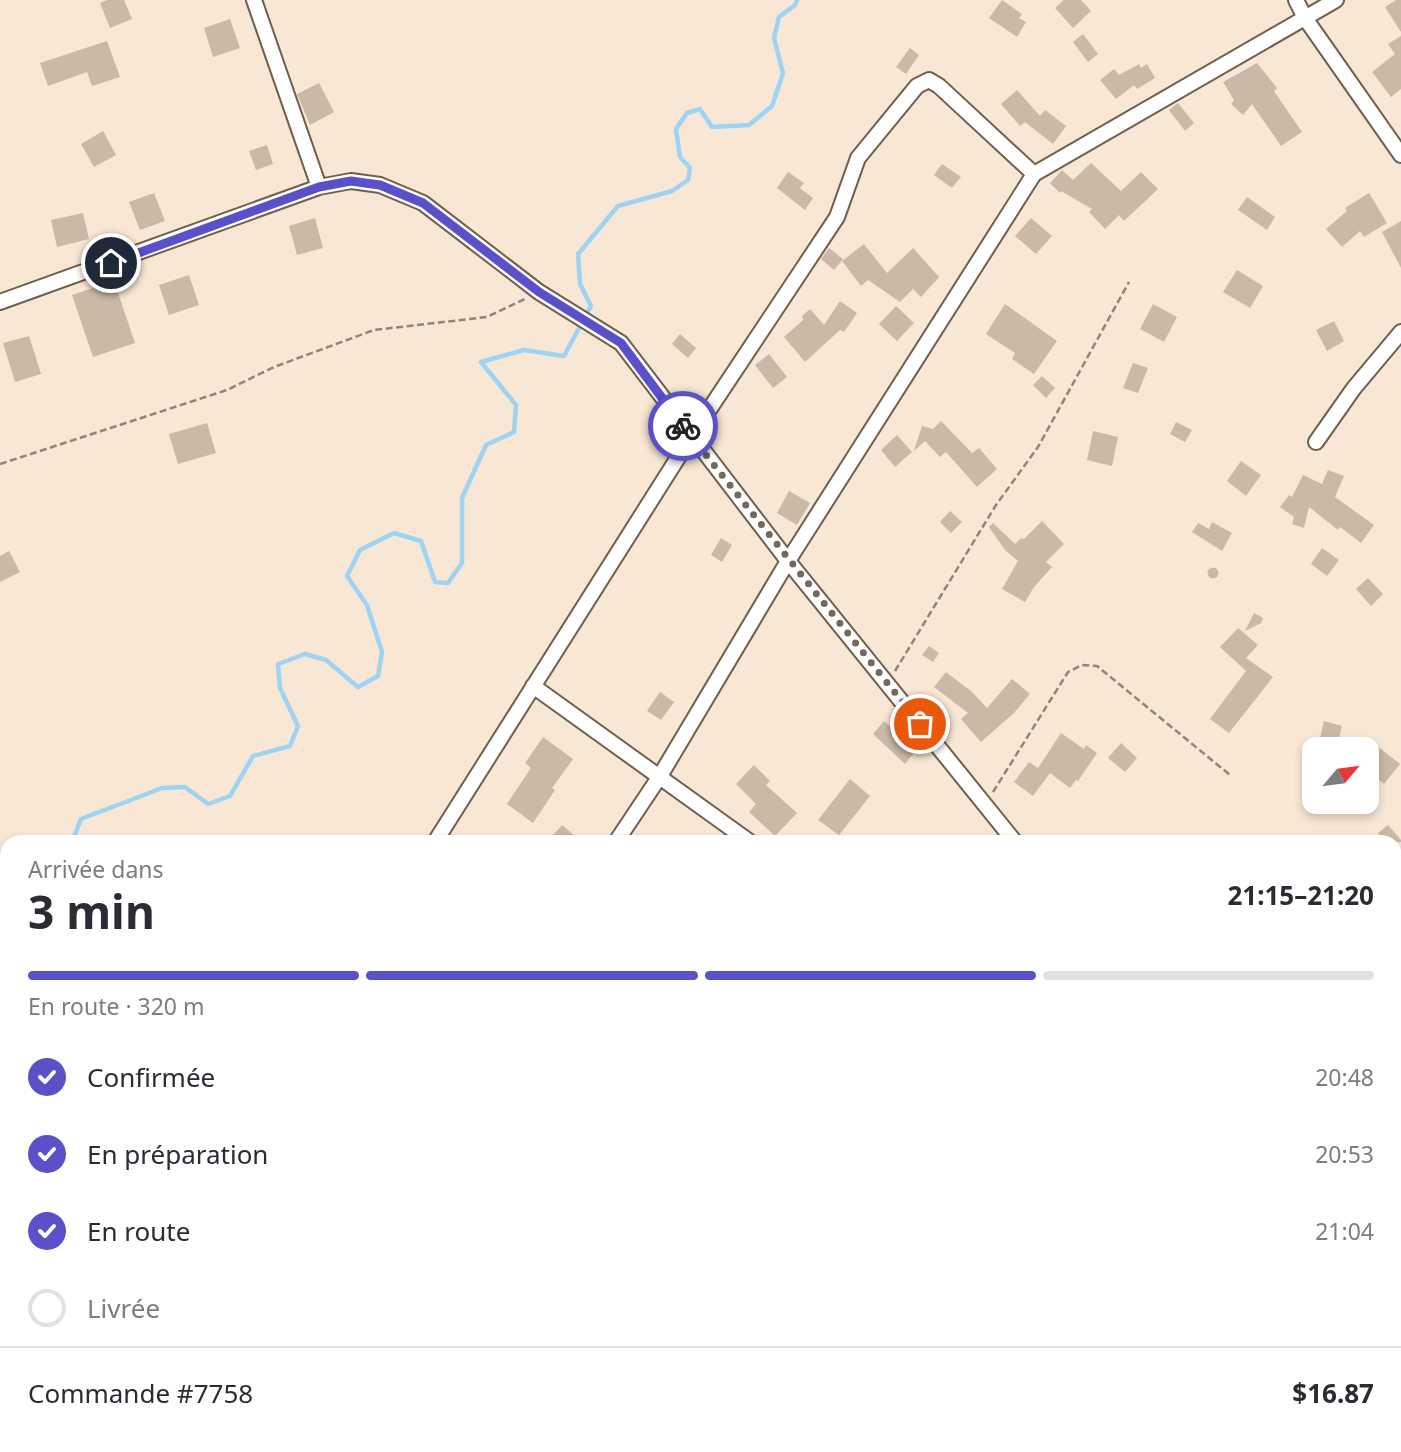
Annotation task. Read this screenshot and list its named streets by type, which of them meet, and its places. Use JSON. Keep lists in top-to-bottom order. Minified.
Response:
{"north":"top right","page":{"heading":["3 min","Arrivée dans","21:15–21:20"],"panel":["Commande #7758","$16.87"],"bar":"En route · 320 m","list":[["Confirmée","20:48"],["En préparation","20:53"],["En route","21:04"],"Livrée"]}}
